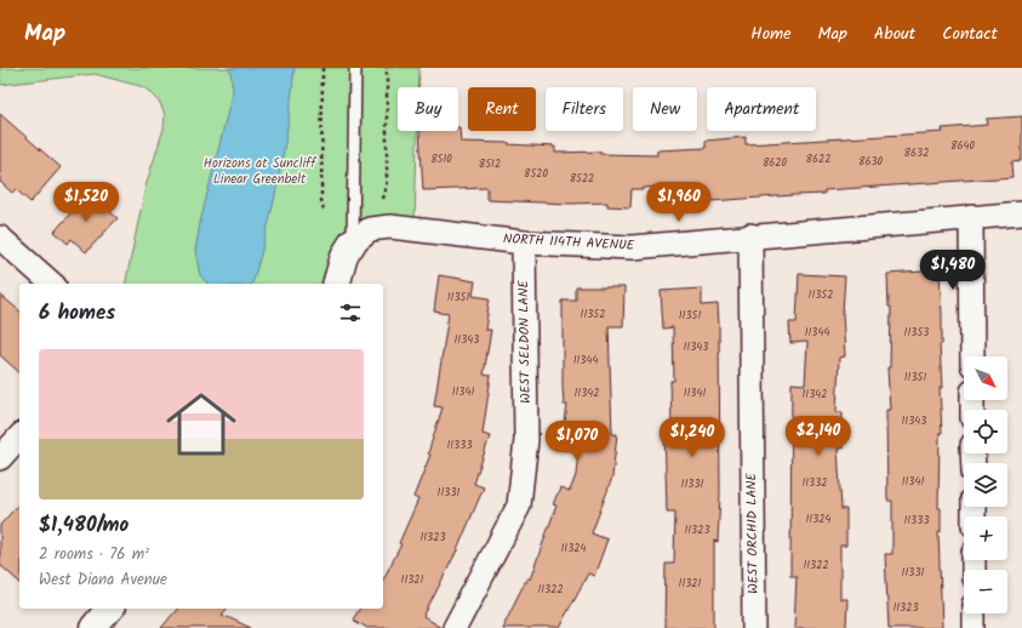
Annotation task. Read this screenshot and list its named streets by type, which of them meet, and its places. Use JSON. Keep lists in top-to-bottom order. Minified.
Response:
{"streets":{"street":["NORTH 114TH AVENUE","WEST SELDON LANE","WEST ORCHID LANE"]},"crossings":[["NORTH 114TH AVENUE","WEST SELDON LANE"],["NORTH 114TH AVENUE","WEST ORCHID LANE"]],"parks":["Horizons at Suncliff Linear Greenbelt"],"house_numbers":["8640","8632","8510","8622","8630","8620","8512","8520","8522","11352","11351","11352","11351","11344","11353","11343","11343","11344","11351","11341","11342","11341","11342","11343","11333","11341","11332","11331","11331","11324","11333","11323","11323","11324","11322","11331","11321","11321","11322","11323"],"north":"bottom right","page":{"header":"Map","nav":["Home","Map","About","Contact"],"chip":["Buy","Rent","Filters","New","Apartment"],"price":["$1,520","$1,960","$1,480","$2,140","$1,240","$1,070"],"heading":"6 homes","list":[{"name":"$1,480/mo","note":"2 rooms · 76 m² · West Diana Avenue"}],"map_buttons":["+","−"]}}
